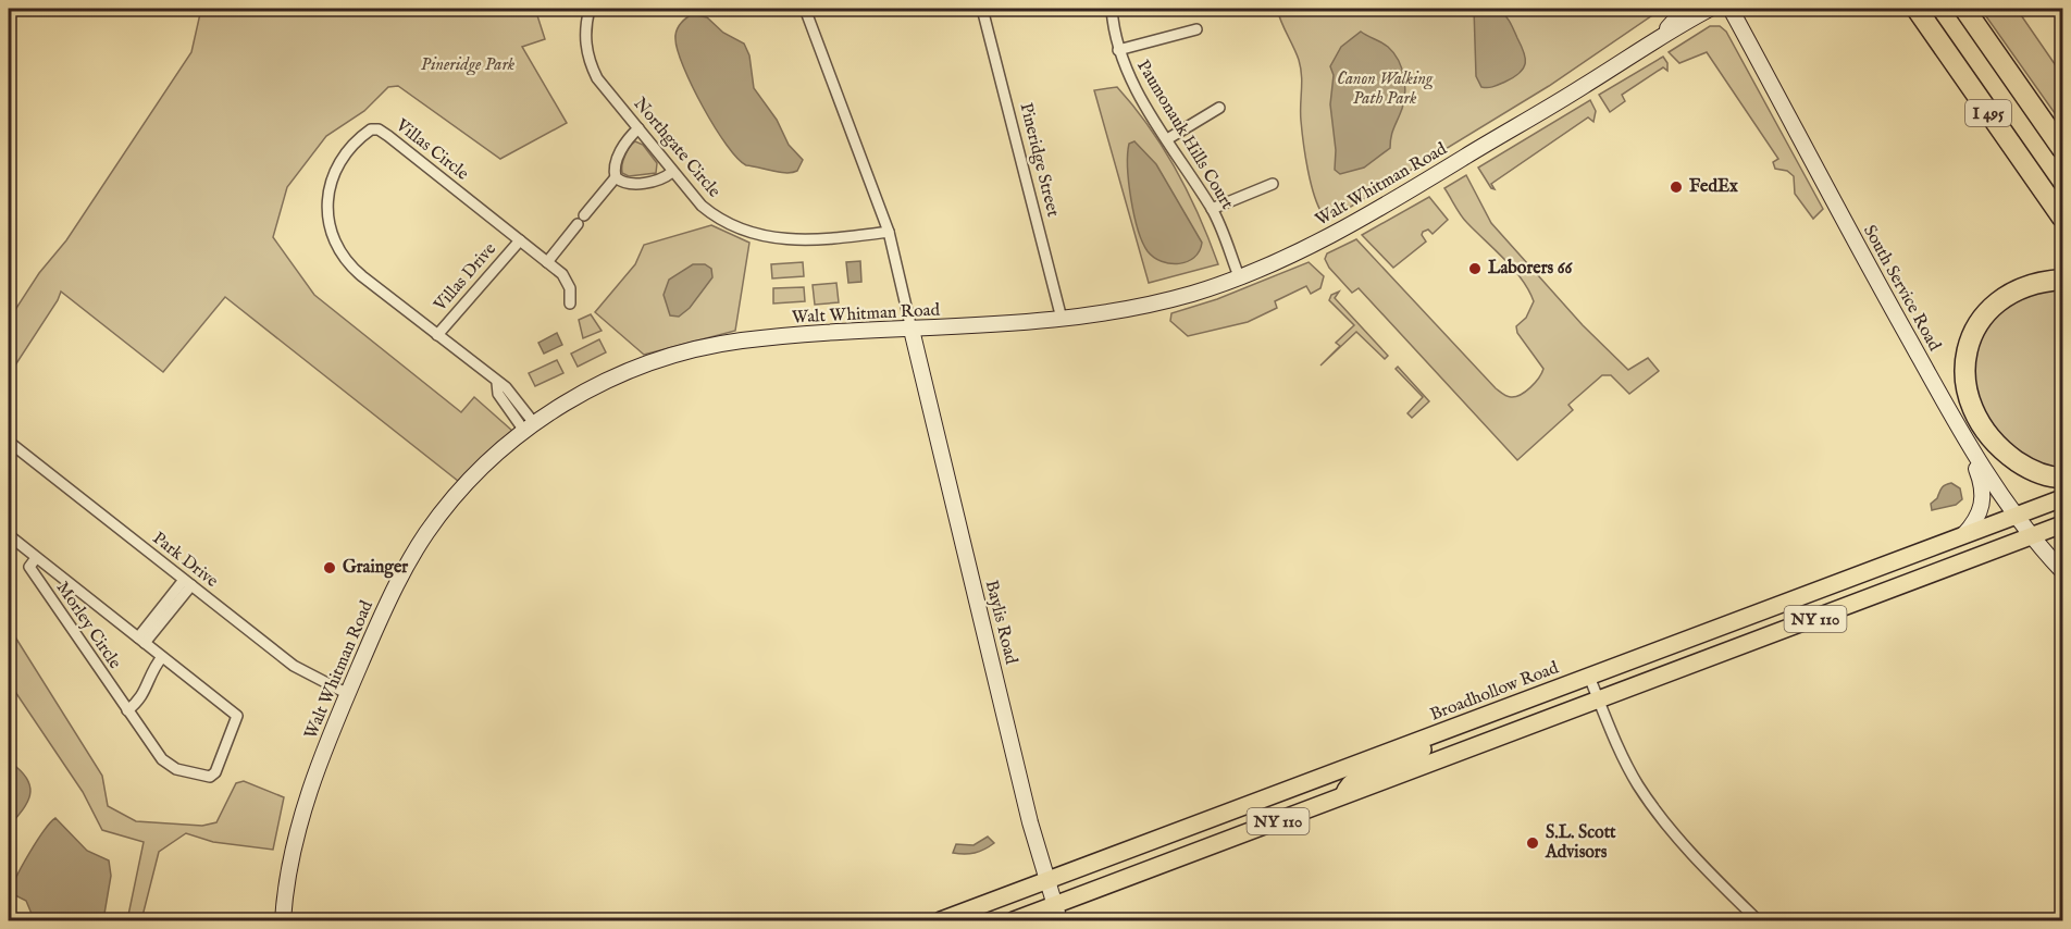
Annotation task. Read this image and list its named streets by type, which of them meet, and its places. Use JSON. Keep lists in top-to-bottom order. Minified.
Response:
{"streets":{"highway":["I 495"],"main road":["Walt Whitman Road","South Service Road","NY 110","Baylis Road","Broadhollow Road"],"street":["Paumonauk Hills Court","Northgate Circle","Villas Circle","Pineridge Street","Villas Drive","Park Drive","Morley Circle"]},"crossings":[["Paumonauk Hills Court","Walt Whitman Road"],["Villas Circle","Walt Whitman Road"],["Villas Circle","Villas Drive"],["Pineridge Street","Walt Whitman Road"],["Walt Whitman Road","Park Drive"],["Walt Whitman Road","Baylis Road"],["South Service Road","NY 110"],["South Service Road","Broadhollow Road"],["Park Drive","Morley Circle"],["NY 110","Baylis Road"],["Baylis Road","Broadhollow Road"]],"parks":["Pineridge Park","Canon Walking Path Park"],"places":["FedEx","Laborers 66","Grainger","S.L. Scott Advisors"]}
